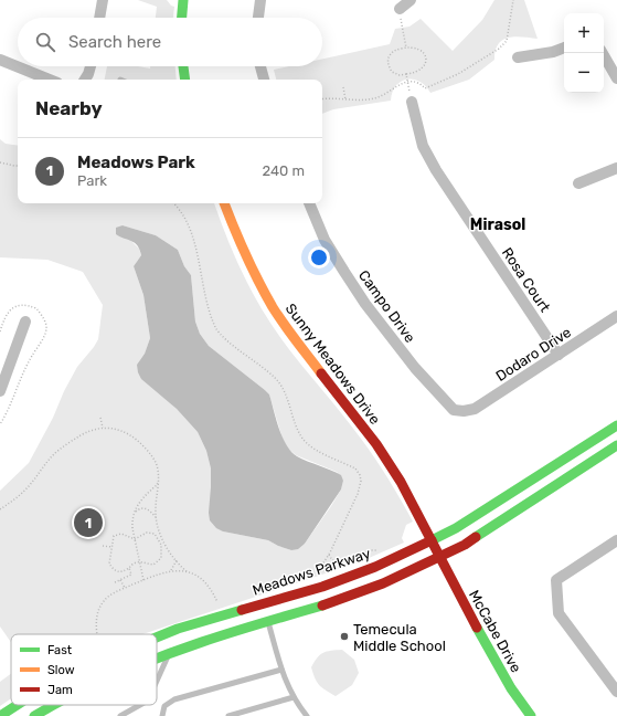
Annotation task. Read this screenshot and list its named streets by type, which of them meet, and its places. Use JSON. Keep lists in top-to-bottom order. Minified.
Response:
{"streets":{"main road":["Sunny Meadows Drive","Meadows Parkway","McCabe Drive"],"street":["Rosa Court","Campo Drive","Dodaro Drive"]},"crossings":[["Rosa Court","Dodaro Drive"],["Campo Drive","Dodaro Drive"],["Sunny Meadows Drive","Meadows Parkway"],["Sunny Meadows Drive","McCabe Drive"]],"districts":["Mirasol"],"places":["Temecula Middle School"],"legend":["Fast","Slow","Jam"],"page":{"map_buttons":["+","−"],"search":"Search here","heading":"Nearby","list":[{"mark":"1","name":"Meadows Park","note":"Park","value":"240 m"}],"pins":"1"}}
